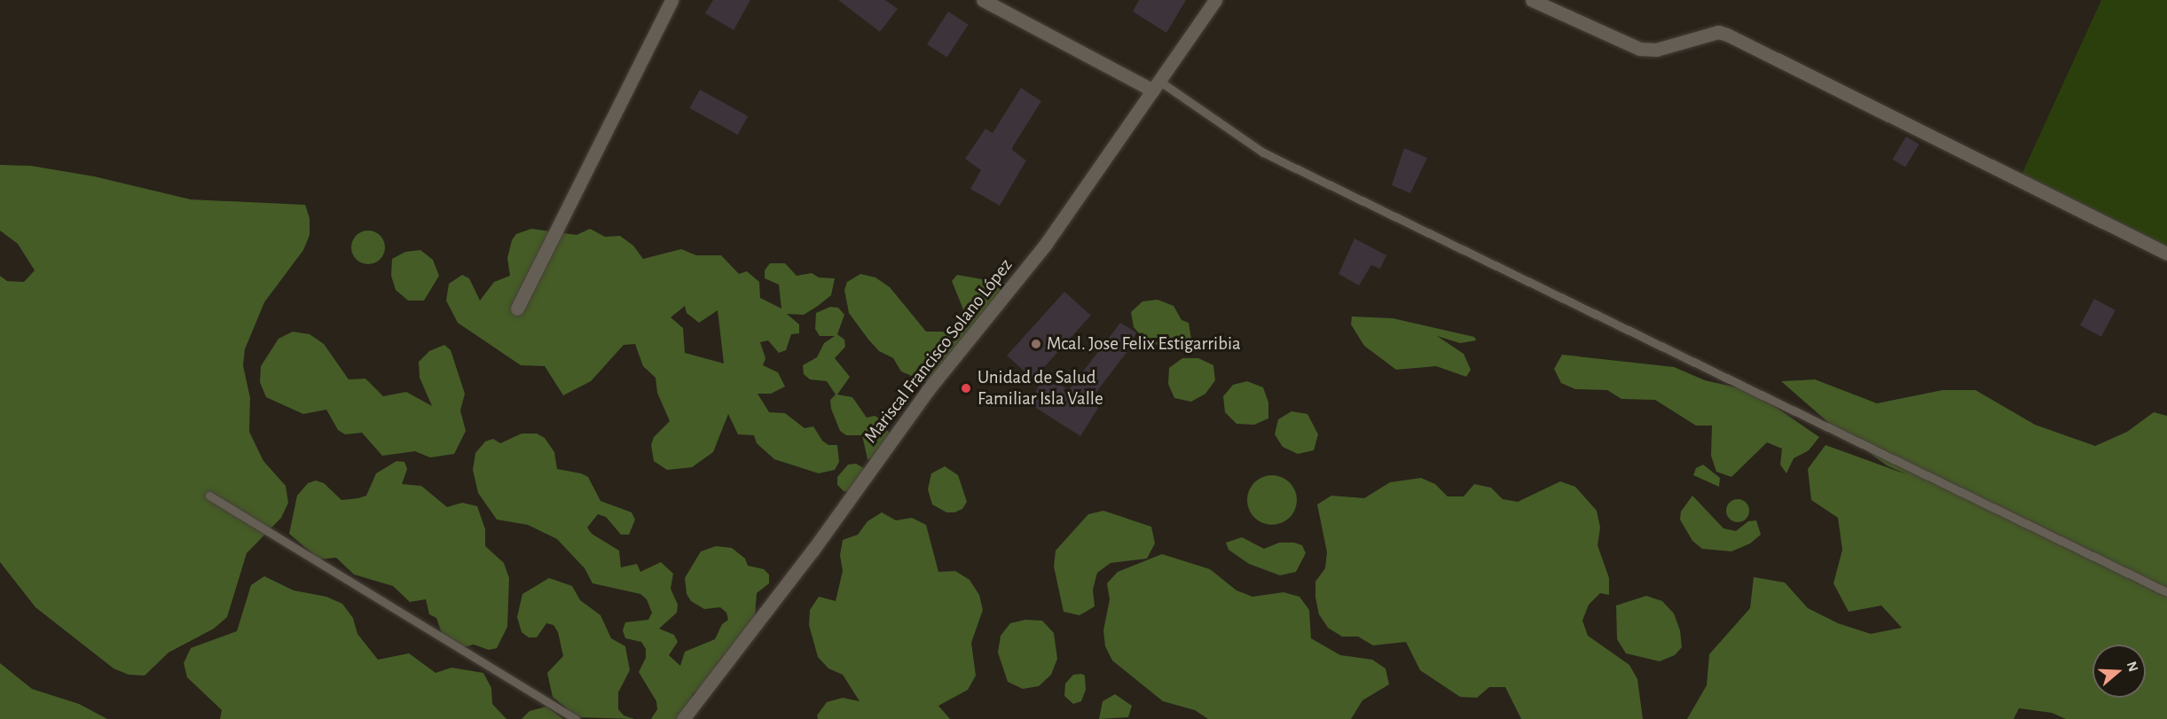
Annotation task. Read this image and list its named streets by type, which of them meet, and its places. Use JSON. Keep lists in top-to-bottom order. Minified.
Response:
{"streets":{"street":["Mariscal Francisco Solano López"]},"places":["Mcal. Jose Felix Estigarribia","Unidad de Salud Familiar Isla Valle"],"north":"right"}
